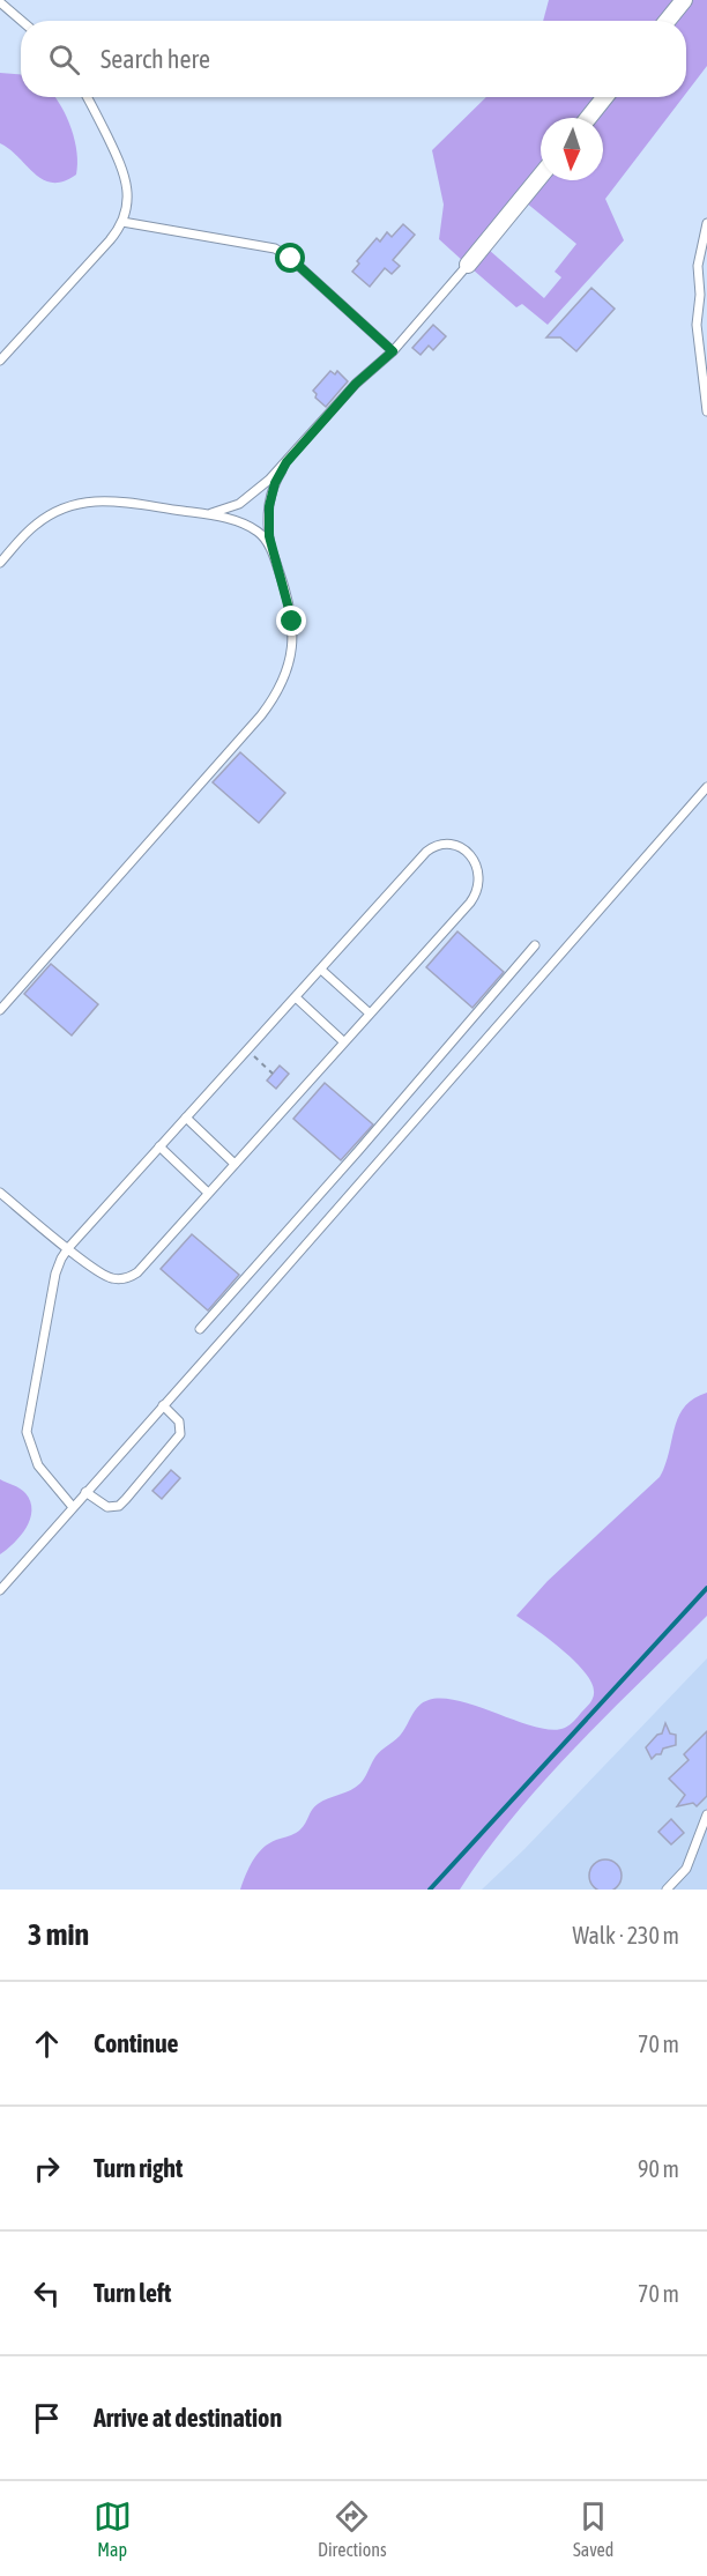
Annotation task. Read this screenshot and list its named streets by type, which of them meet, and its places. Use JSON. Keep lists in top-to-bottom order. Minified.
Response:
{"north":"bottom","page":{"search":"Search here","heading":["3 min","Walk · 230 m"],"list":[["Continue","70 m"],["Turn right","90 m"],["Turn left","70 m"],"Arrive at destination"],"nav":["Map","Directions","Saved"]}}
